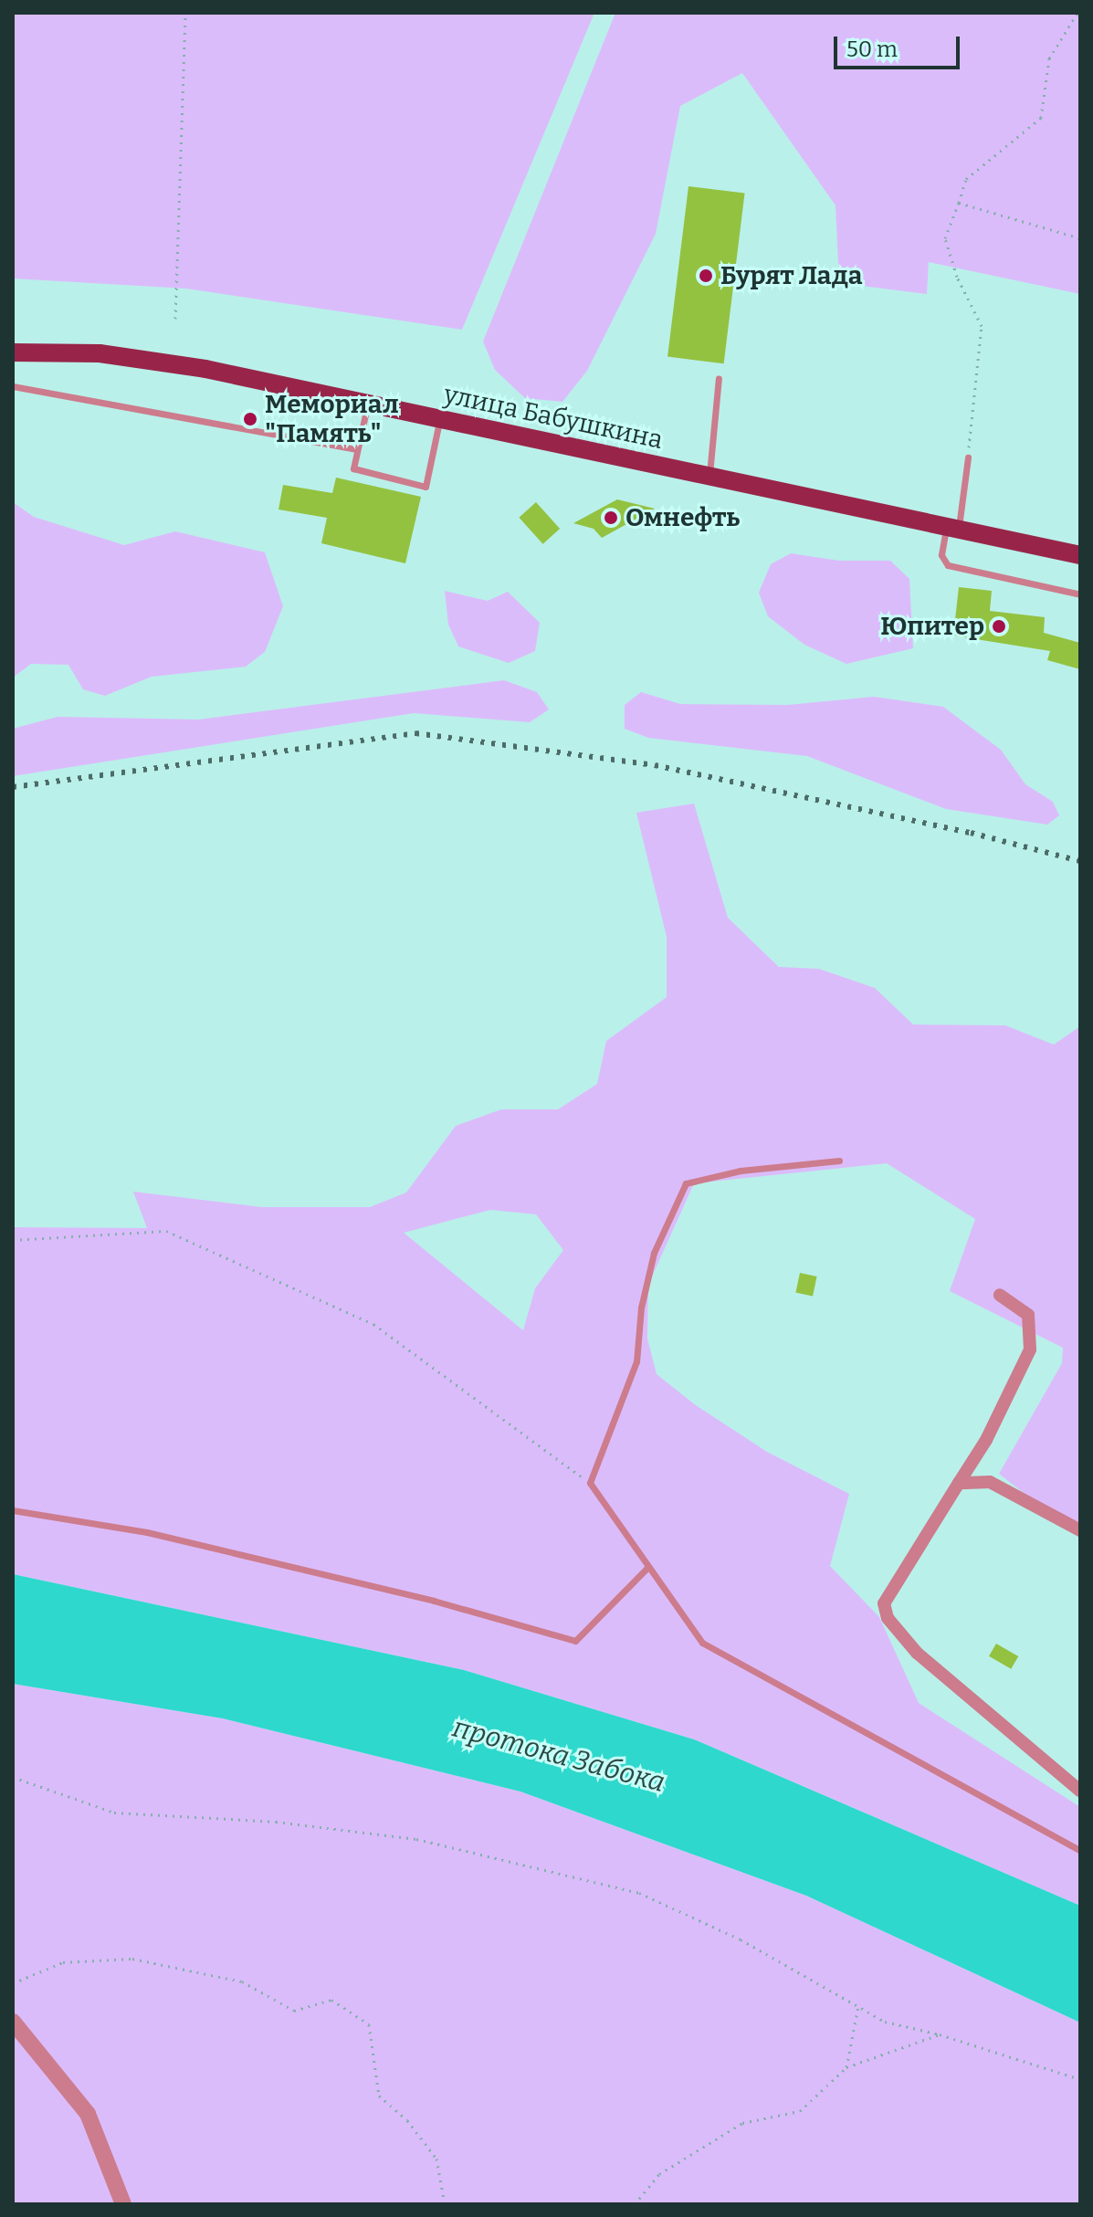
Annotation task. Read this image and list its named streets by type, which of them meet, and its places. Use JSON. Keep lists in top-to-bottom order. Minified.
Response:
{"streets":{"main road":["улица Бабушкина"]},"water":["протока Забока"],"places":["Бурят Лада","Мемориал \"Память\"","Омнефть","Юпитер"],"scale_bar":"50 m"}
